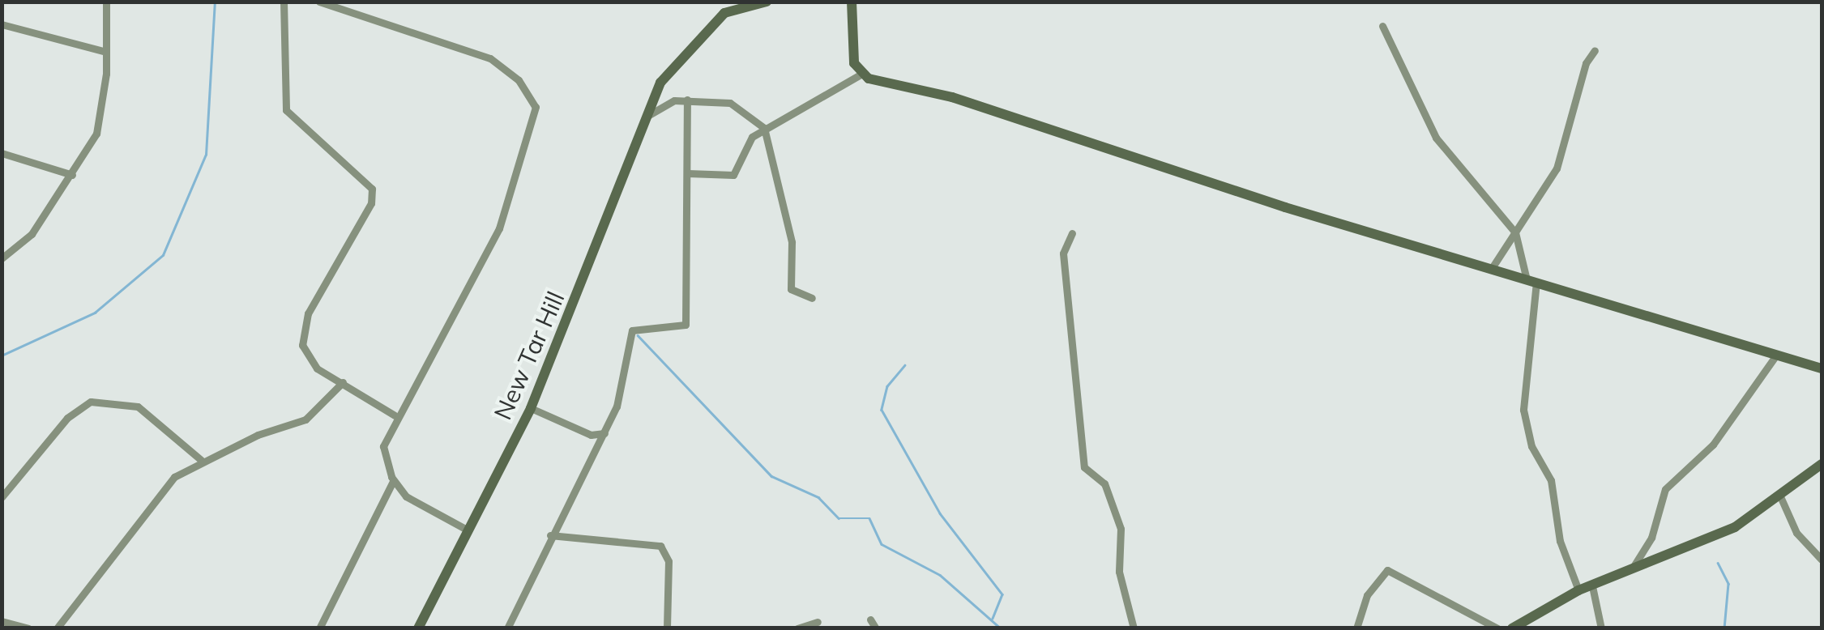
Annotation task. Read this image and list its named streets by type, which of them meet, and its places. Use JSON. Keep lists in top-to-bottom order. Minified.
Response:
{"streets":{"street":["New Tar Hill"]}}
